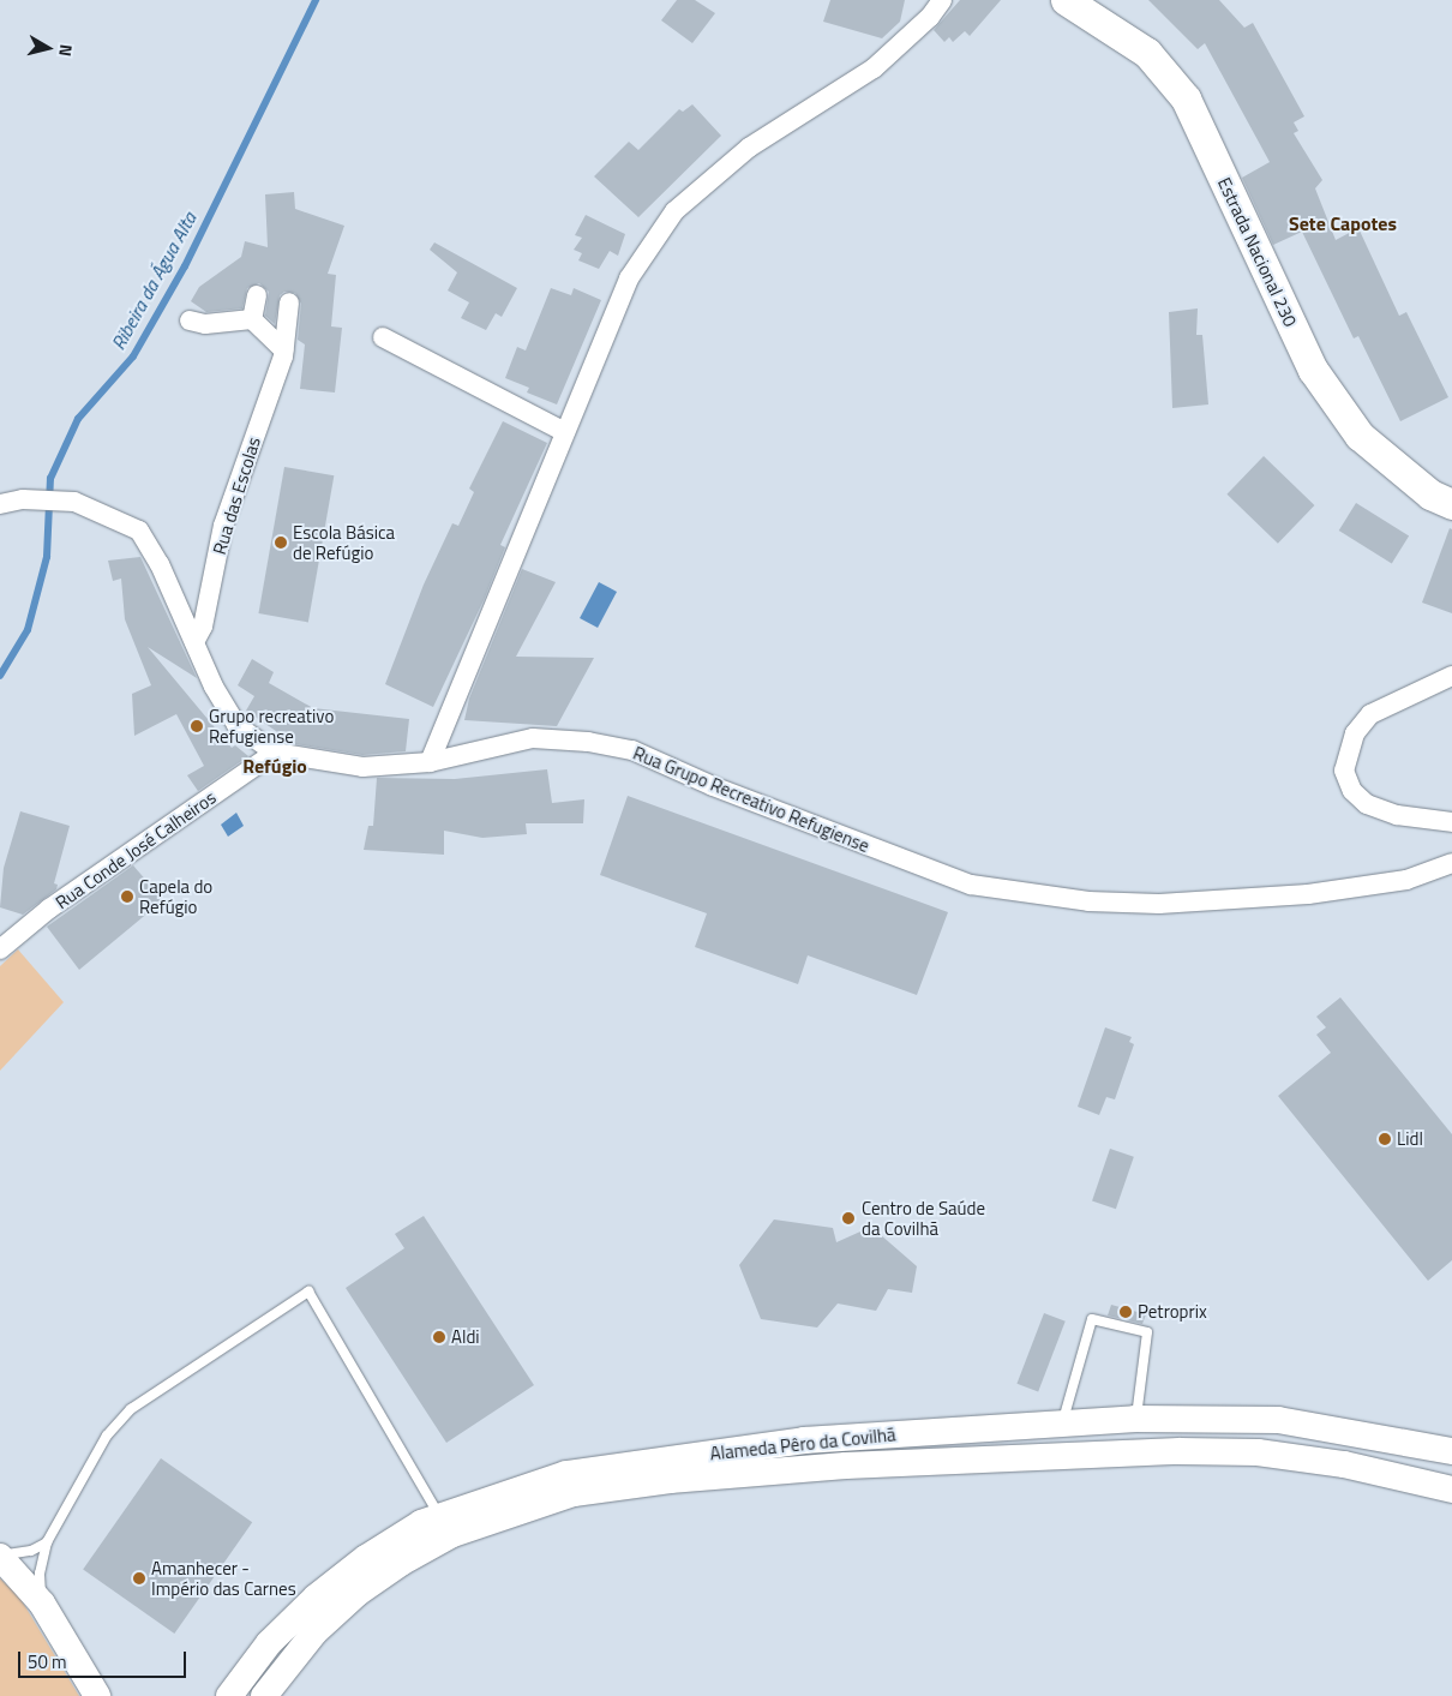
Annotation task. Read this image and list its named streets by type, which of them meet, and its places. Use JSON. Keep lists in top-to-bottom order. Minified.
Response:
{"streets":{"main road":["Estrada Nacional 230","Alameda Pêro da Covilhã"],"street":["Rua das Escolas","Rua Grupo Recreativo Refugiense","Rua Conde José Calheiros"]},"crossings":[["Rua das Escolas","Rua Grupo Recreativo Refugiense"],["Rua Grupo Recreativo Refugiense","Rua Conde José Calheiros"]],"districts":["Sete Capotes","Refúgio"],"water":["Ribeira da Água Alta"],"places":["Escola Básica de Refúgio","Grupo recreativo Refugiense","Capela do Refúgio","Lidl","Centro de Saúde da Covilhã","Petroprix","Aldi","Amanhecer - Império das Carnes"],"scale_bar":"50 m","north":"right"}
